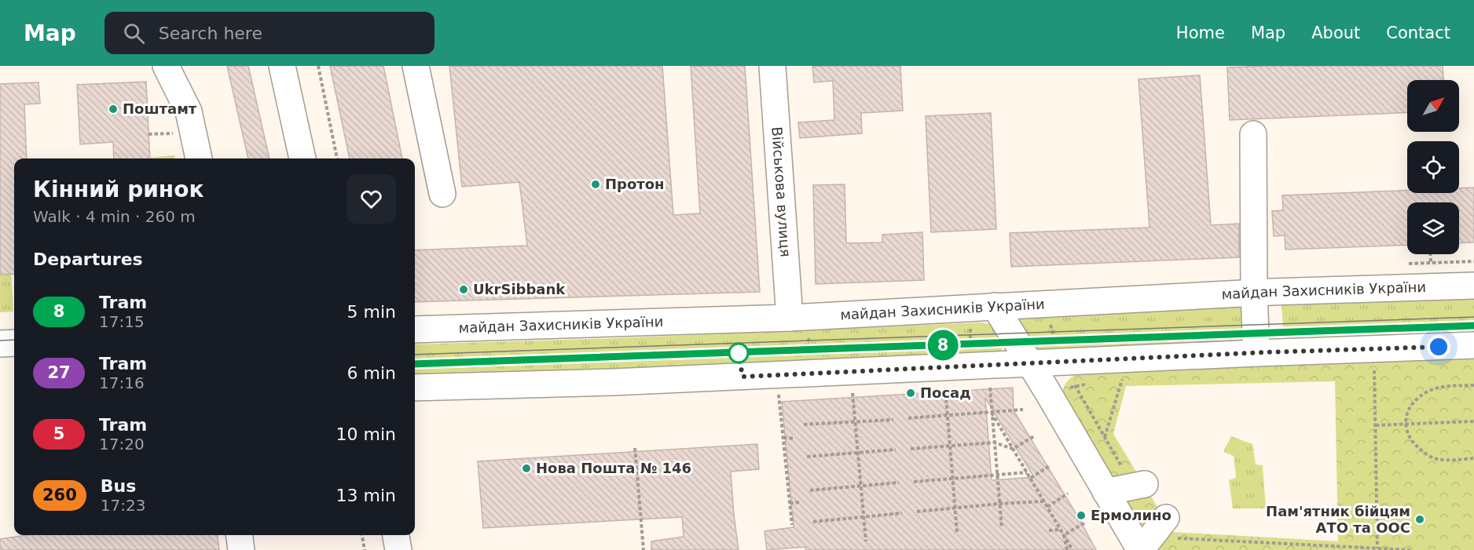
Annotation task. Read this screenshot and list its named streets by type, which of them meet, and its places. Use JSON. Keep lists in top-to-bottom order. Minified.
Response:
{"streets":{"main road":["Військова вулиця","майдан Захисників України"]},"crossings":[["Військова вулиця","майдан Захисників України"]],"places":["Поштамт","Протон","UkrSibbank","Посад","Нова Пошта № 146","Ермолино","Пам'ятник бійцям АТО та ООС"],"lines":["tram line 8"],"north":"top right","page":{"header":"Map","search":"Search here","nav":["Home","Map","About","Contact"],"on_map":"8","heading":[["Кінний ринок","Walk · 4 min · 260 m"],"Departures"],"list":[{"mark":"8","name":"Tram","note":"17:15","value":"5 min"},{"mark":"27","name":"Tram","note":"17:16","value":"6 min"},{"mark":"5","name":"Tram","note":"17:20","value":"10 min"},{"mark":"260","name":"Bus","note":"17:23","value":"13 min"}]}}
